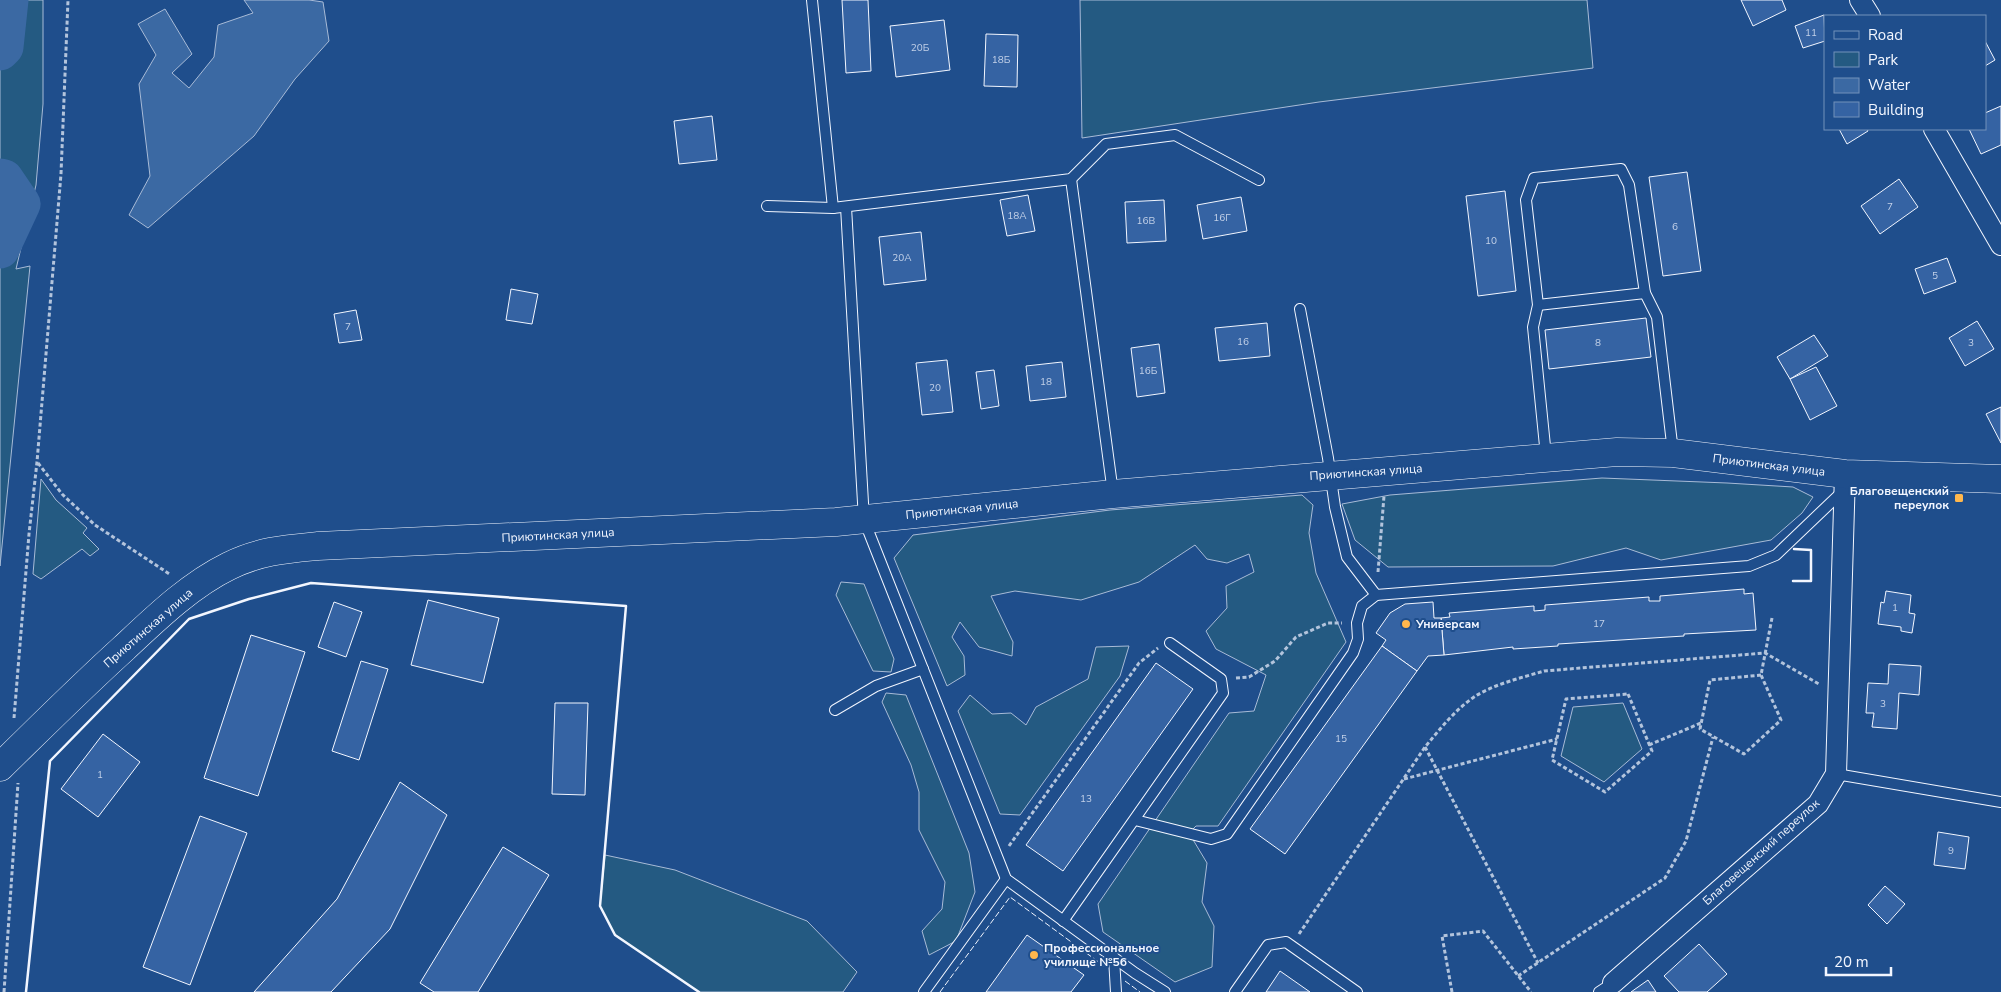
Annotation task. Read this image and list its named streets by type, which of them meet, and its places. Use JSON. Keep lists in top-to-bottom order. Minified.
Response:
{"streets":{"street":["Приютинская улица","Благовещенский переулок"]},"crossings":[["Приютинская улица","Благовещенский переулок"]],"places":{"transit":["Благовещенский переулок"],"other":["Универсам","Профессиональное училище №56"]},"house_numbers":["11","20Б","18Б","7","18А","16Г","16В","6","10","20А","5","7","16","8","3","16Б","18","20","1","17","3","15","1","13","9"],"legend":["Road","Park","Water","Building"],"scale_bar":"20 m"}
